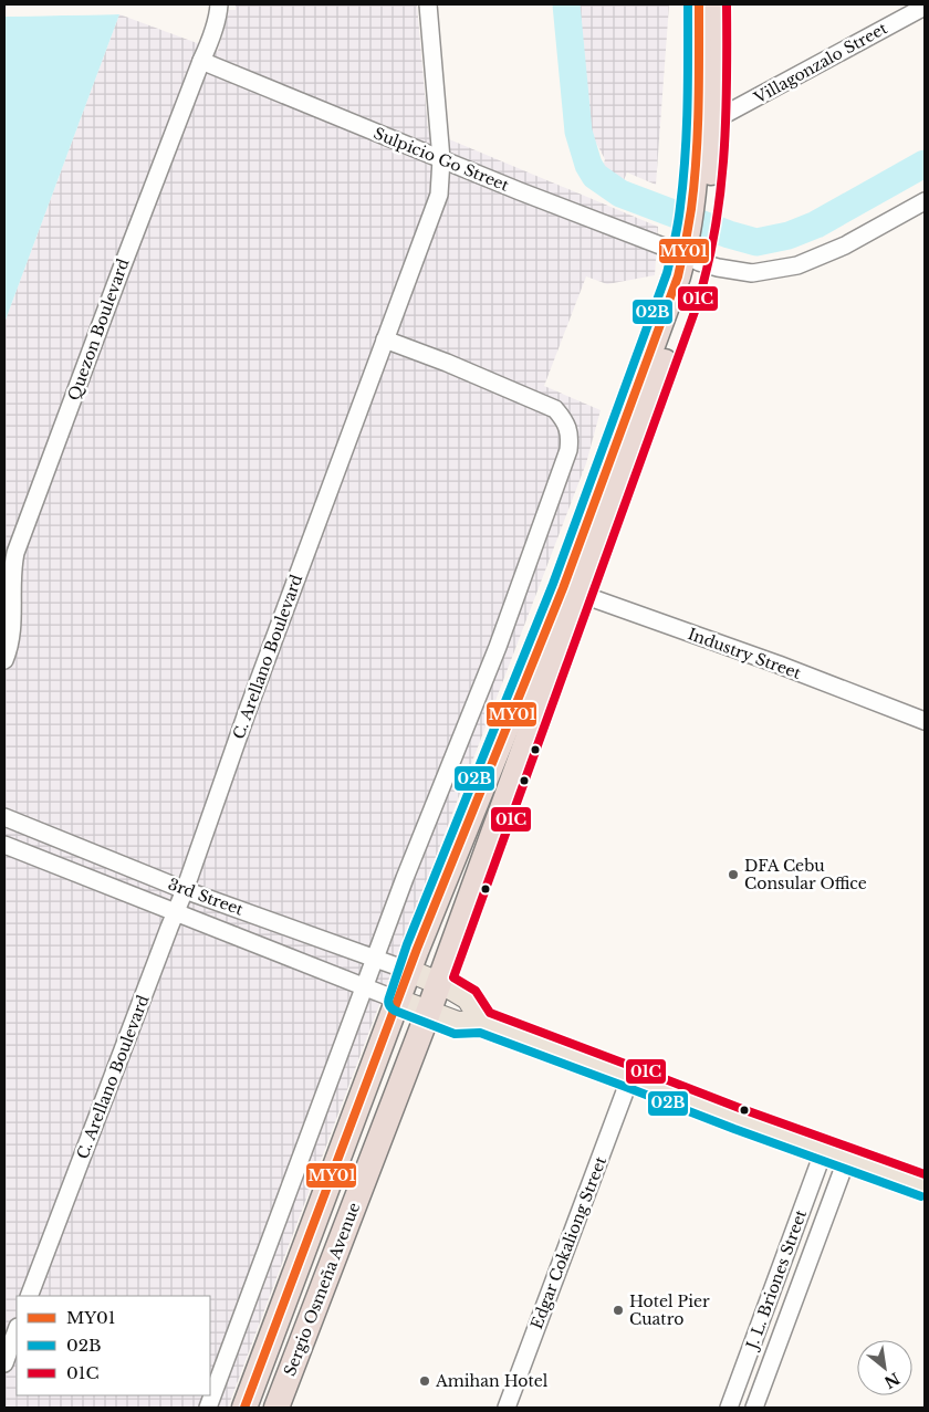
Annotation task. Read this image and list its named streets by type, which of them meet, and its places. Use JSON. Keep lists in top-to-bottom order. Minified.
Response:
{"streets":{"highway":["Sergio Osmeña Avenue"],"street":["Villagonzalo Street","Sulpicio Go Street","Quezon Boulevard","Industry Street","C. Arellano Boulevard","3rd Street","Edgar Cokaliong Street","J. L. Briones Street"]},"crossings":[["Villagonzalo Street","Sergio Osmeña Avenue"],["Sulpicio Go Street","Quezon Boulevard"],["Sulpicio Go Street","C. Arellano Boulevard"],["Sulpicio Go Street","Sergio Osmeña Avenue"],["Industry Street","Sergio Osmeña Avenue"],["C. Arellano Boulevard","3rd Street"],["3rd Street","Sergio Osmeña Avenue"]],"places":["DFA Cebu Consular Office","Hotel Pier Cuatro","Amihan Hotel"],"lines":["transit line MY01","transit line 02B","transit line 01C"],"legend":["MY01","02B","01C"],"north":"bottom right"}
